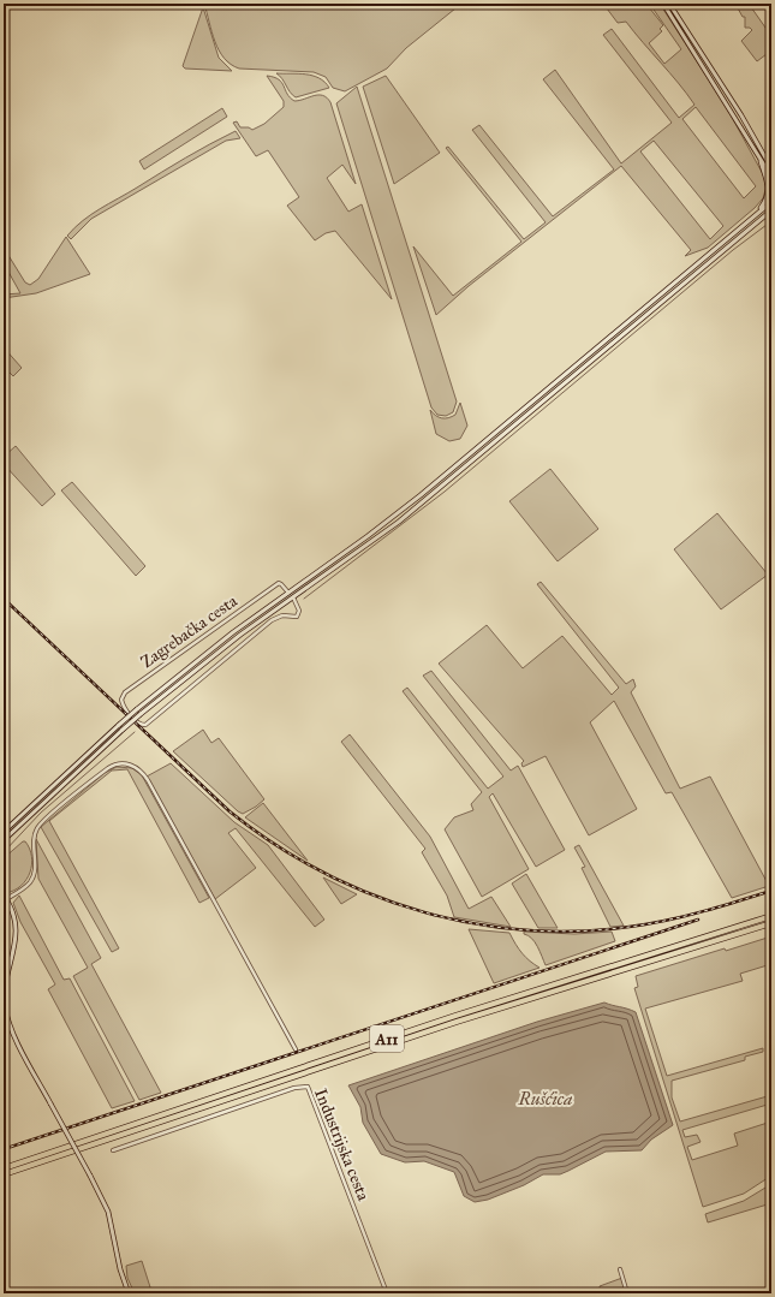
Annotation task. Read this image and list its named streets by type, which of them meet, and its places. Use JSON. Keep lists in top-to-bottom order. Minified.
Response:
{"streets":{"highway":["A11"],"main road":["Zagrebačka cesta"],"street":["Industrijska cesta"]},"water":["Rušćica"]}
